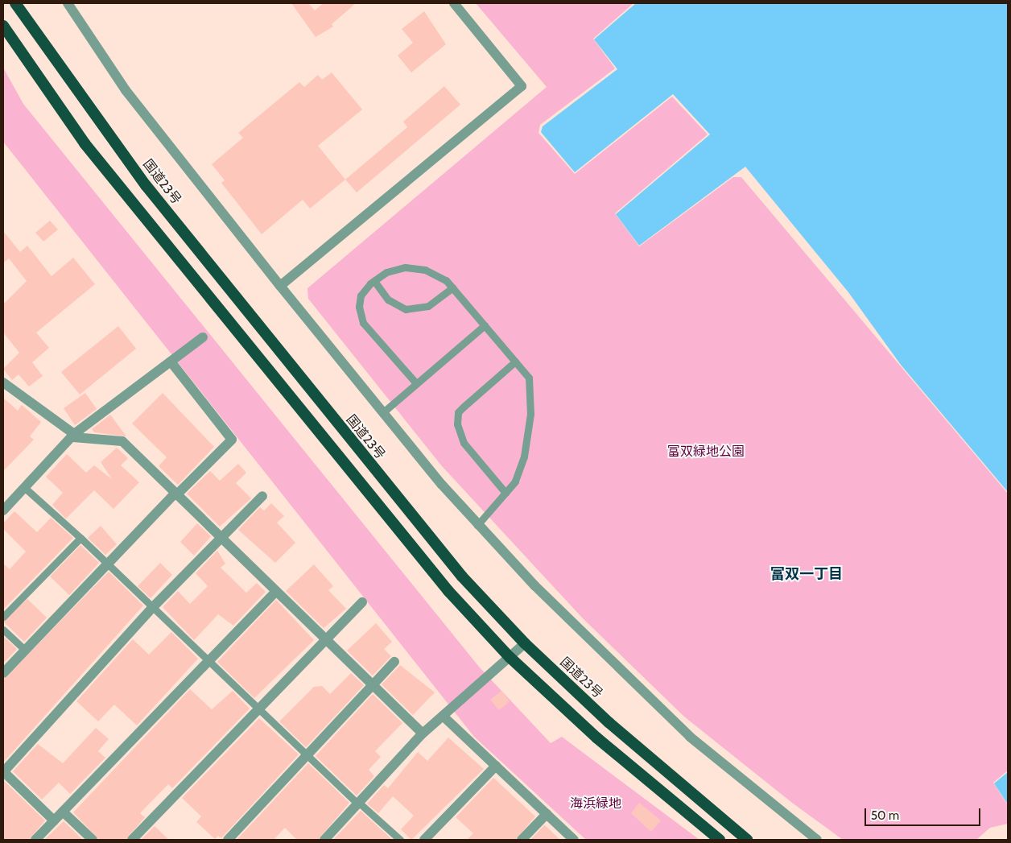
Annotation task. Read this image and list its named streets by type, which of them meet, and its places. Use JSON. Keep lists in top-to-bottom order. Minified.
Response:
{"streets":{"highway":["国道23号"]},"districts":["富双一丁目"],"parks":["富双緑地公園","海浜緑地"],"scale_bar":"50 m"}
